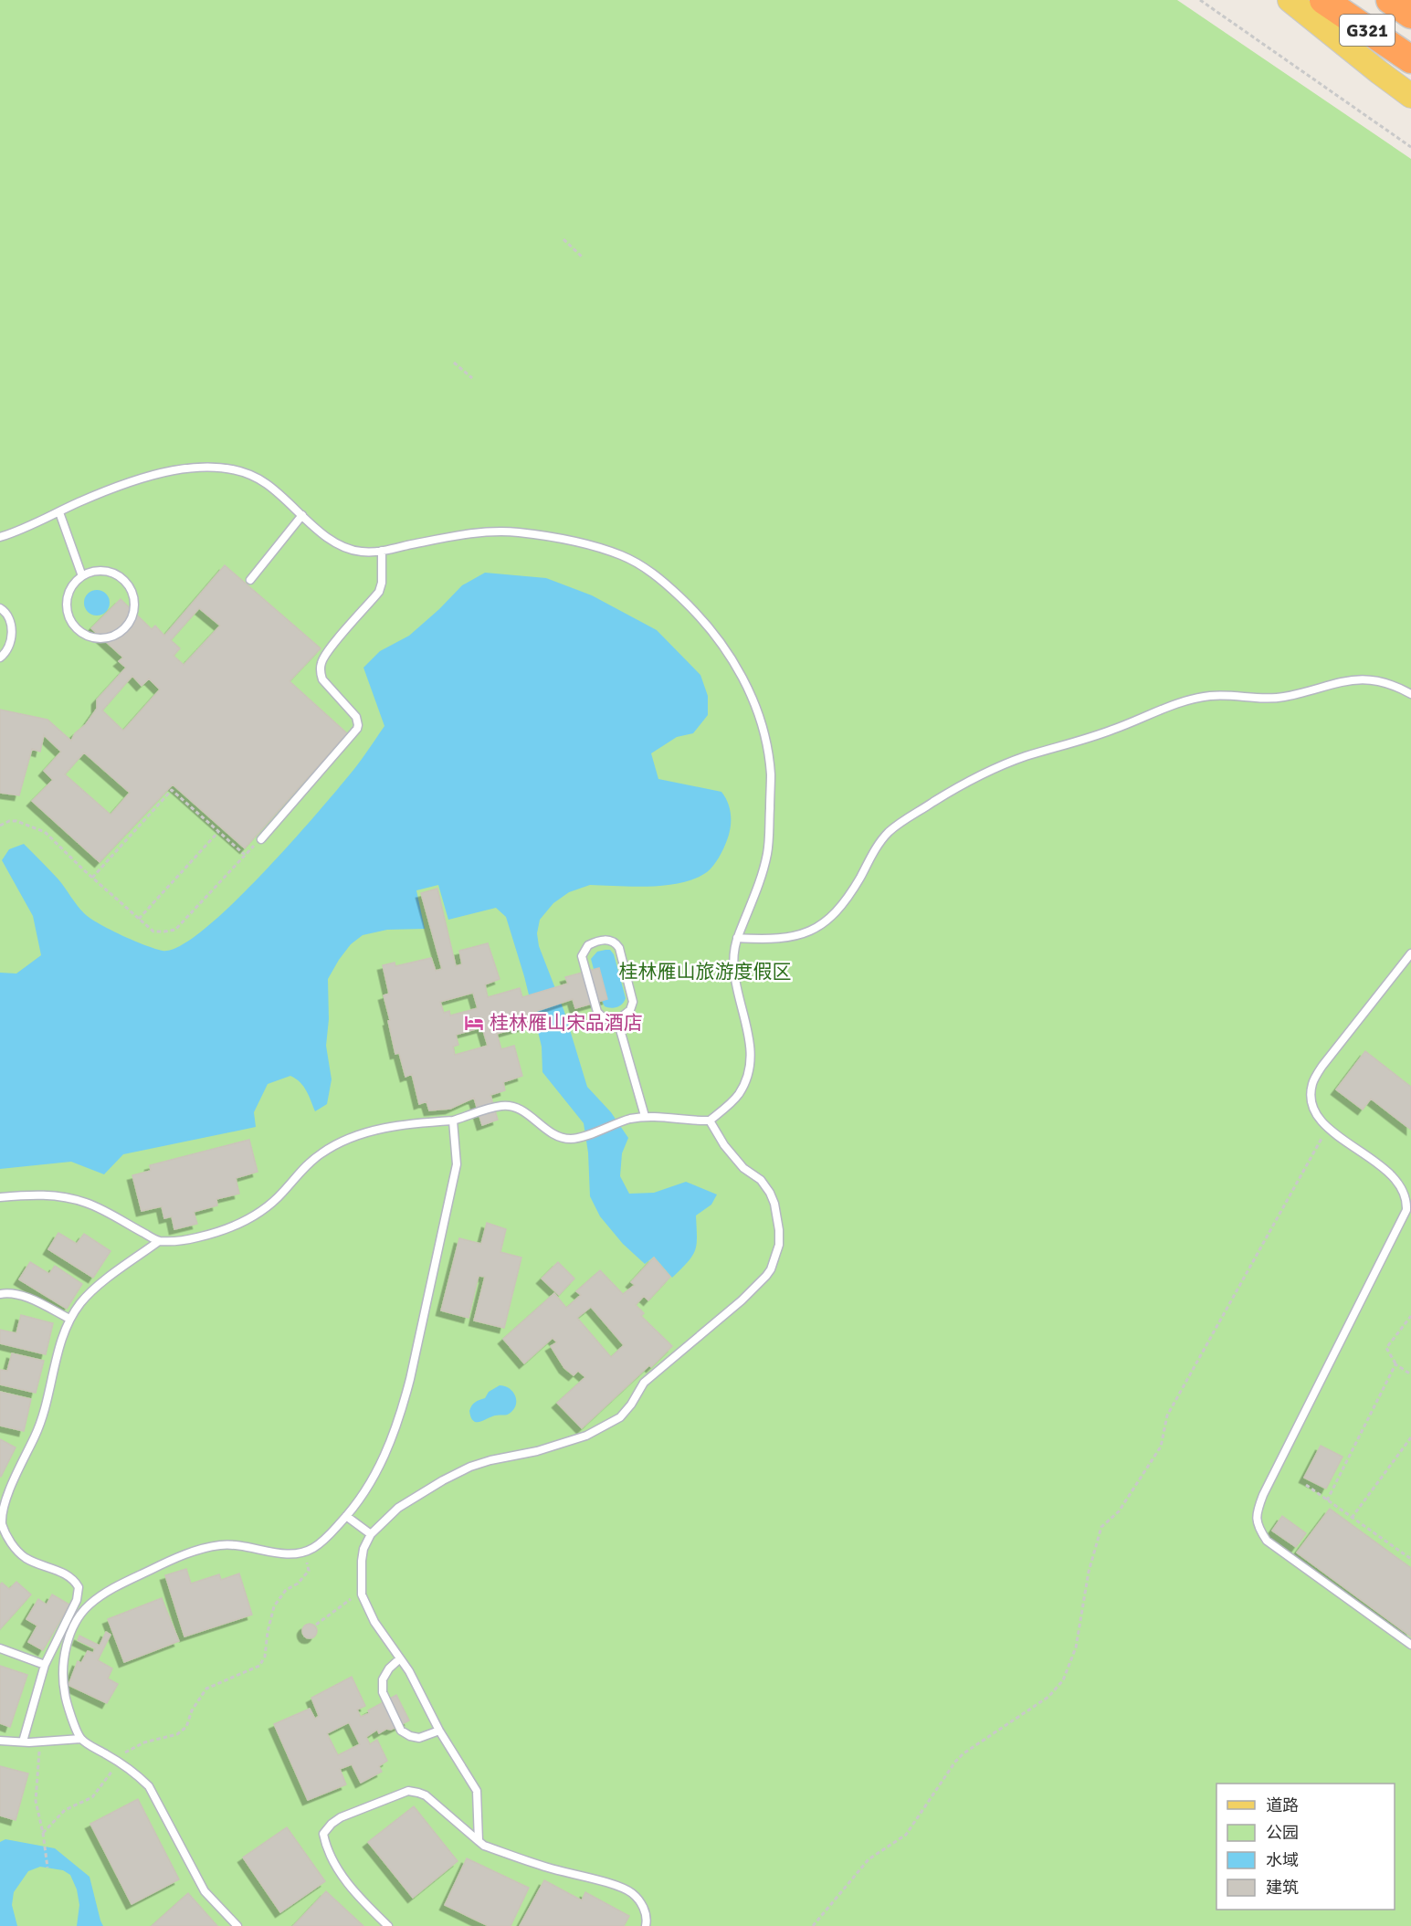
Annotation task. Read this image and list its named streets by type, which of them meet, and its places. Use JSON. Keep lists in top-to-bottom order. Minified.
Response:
{"streets":{"highway":["G321"]},"parks":["桂林雁山旅游度假区"],"places":{"hotel":["桂林雁山宋品酒店"]},"legend":["道路","公园","水域","建筑"]}
